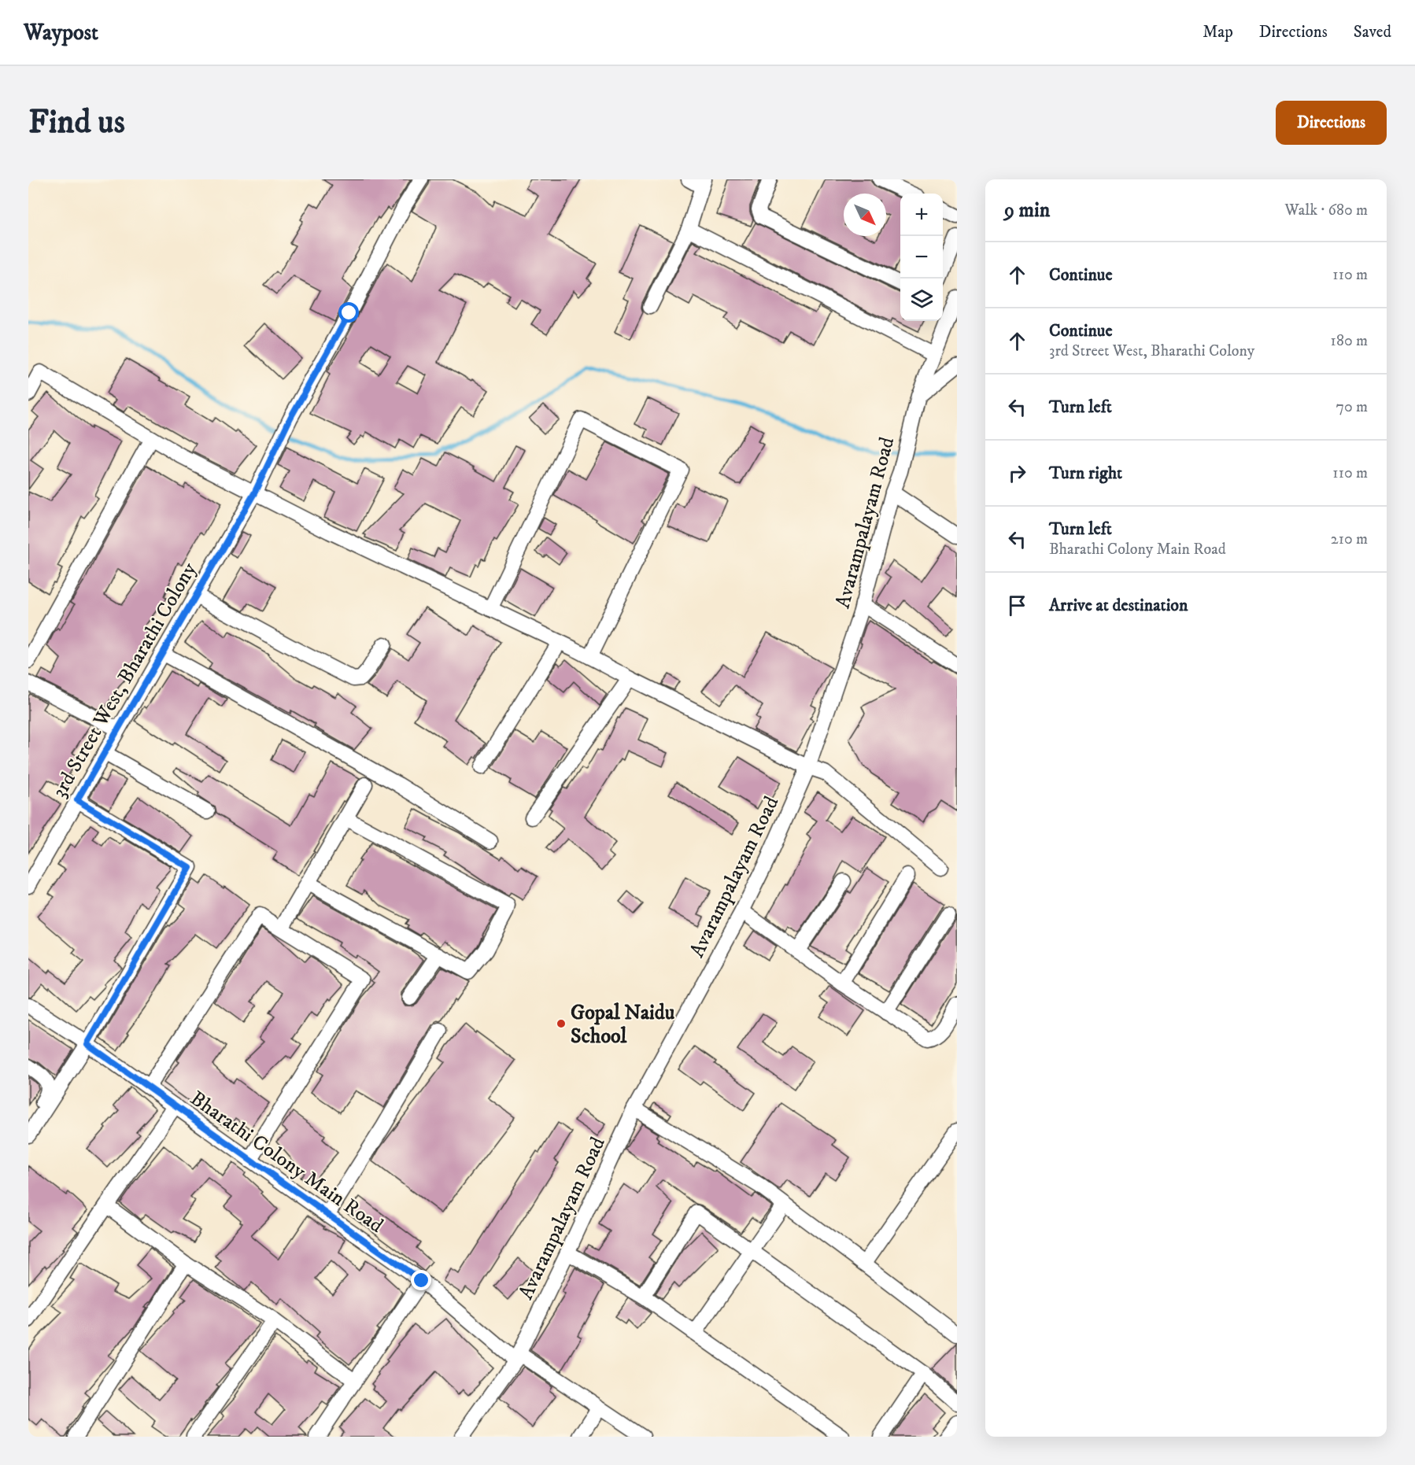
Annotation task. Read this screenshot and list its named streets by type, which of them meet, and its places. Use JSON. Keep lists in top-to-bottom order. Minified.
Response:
{"streets":{"street":["Avarampalayam Road","3rd Street West, Bharathi Colony","Bharathi Colony Main Road"]},"crossings":[["Avarampalayam Road","Bharathi Colony Main Road"]],"places":["Gopal Naidu School"],"north":"bottom right","page":{"header":"Waypost","nav":["Map","Directions","Saved"],"buttons":"Directions","title":"Find us","heading":["9 min","Walk · 680 m"],"map_buttons":["+","−"],"list":[["Continue","110 m"],["Continue","3rd Street West, Bharathi Colony","180 m"],["Turn left","70 m"],["Turn right","110 m"],["Turn left","Bharathi Colony Main Road","210 m"],"Arrive at destination"]}}
